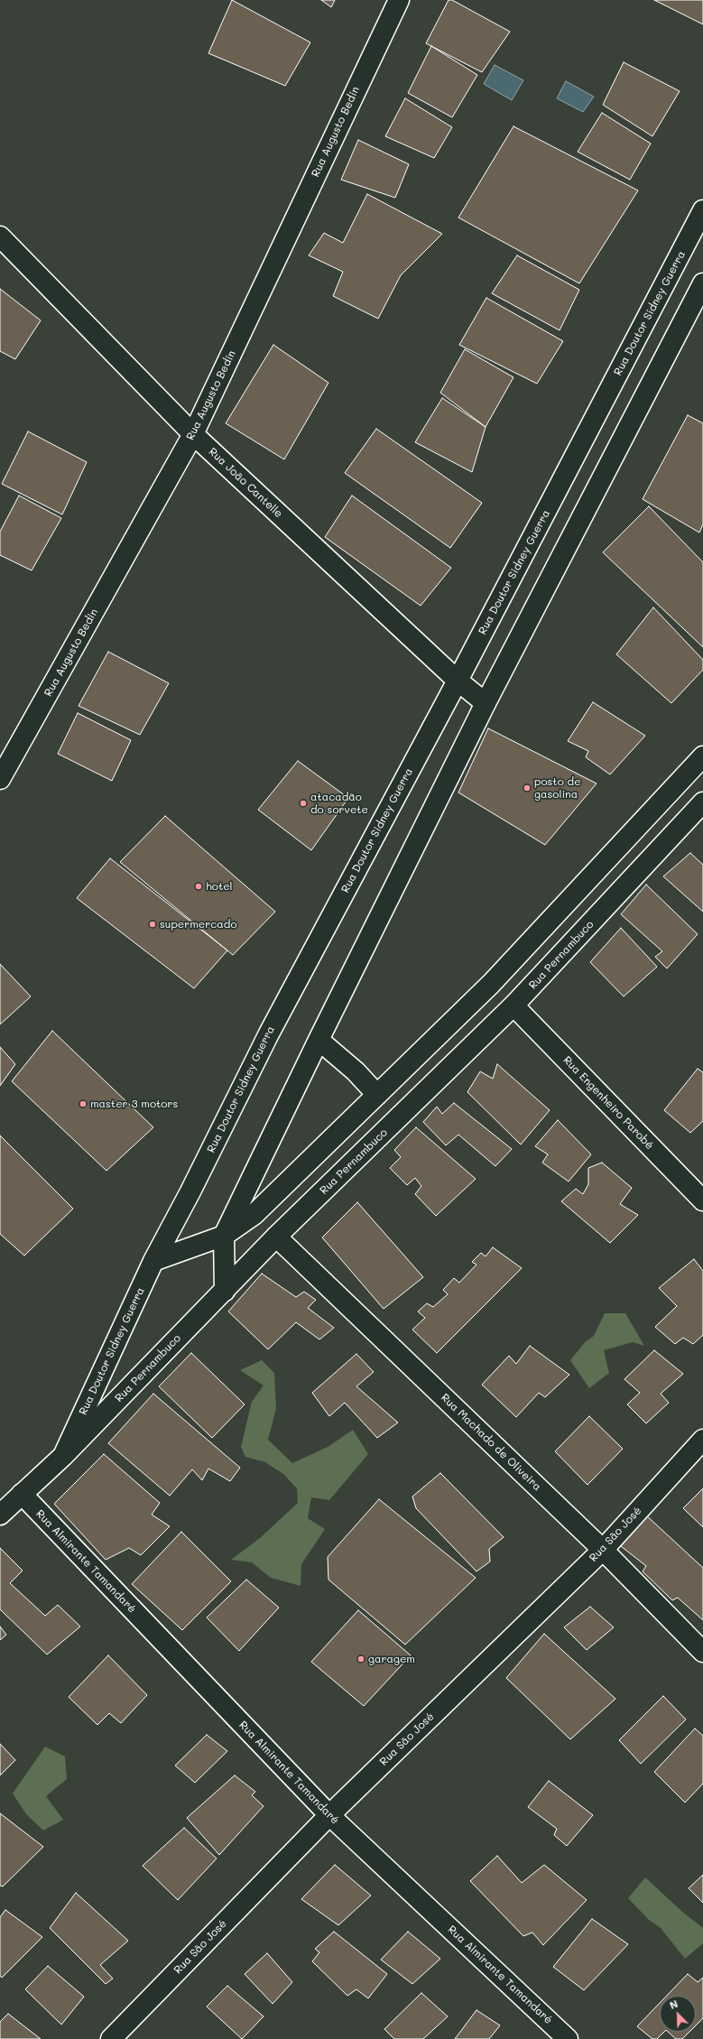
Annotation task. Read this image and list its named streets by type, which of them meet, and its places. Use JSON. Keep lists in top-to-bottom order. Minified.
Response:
{"streets":{"main road":["Rua Augusto Bedin","Rua Doutor Sidney Guerra","Rua João Cantelle","Rua Pernambuco","Rua Engenheiro Parobé","Rua Machado de Oliveira","Rua São José","Rua Almirante Tamandaré"]},"crossings":[["Rua Augusto Bedin","Rua João Cantelle"],["Rua Doutor Sidney Guerra","Rua João Cantelle"],["Rua Doutor Sidney Guerra","Rua Pernambuco"],["Rua Pernambuco","Rua Engenheiro Parobé"],["Rua Pernambuco","Rua Machado de Oliveira"],["Rua Pernambuco","Rua Almirante Tamandaré"],["Rua Machado de Oliveira","Rua São José"],["Rua São José","Rua Almirante Tamandaré"]],"places":["posto de gasolina","atacadão do sorvete","hotel","supermercado","master 3 motors","garagem"],"north":"top left"}
